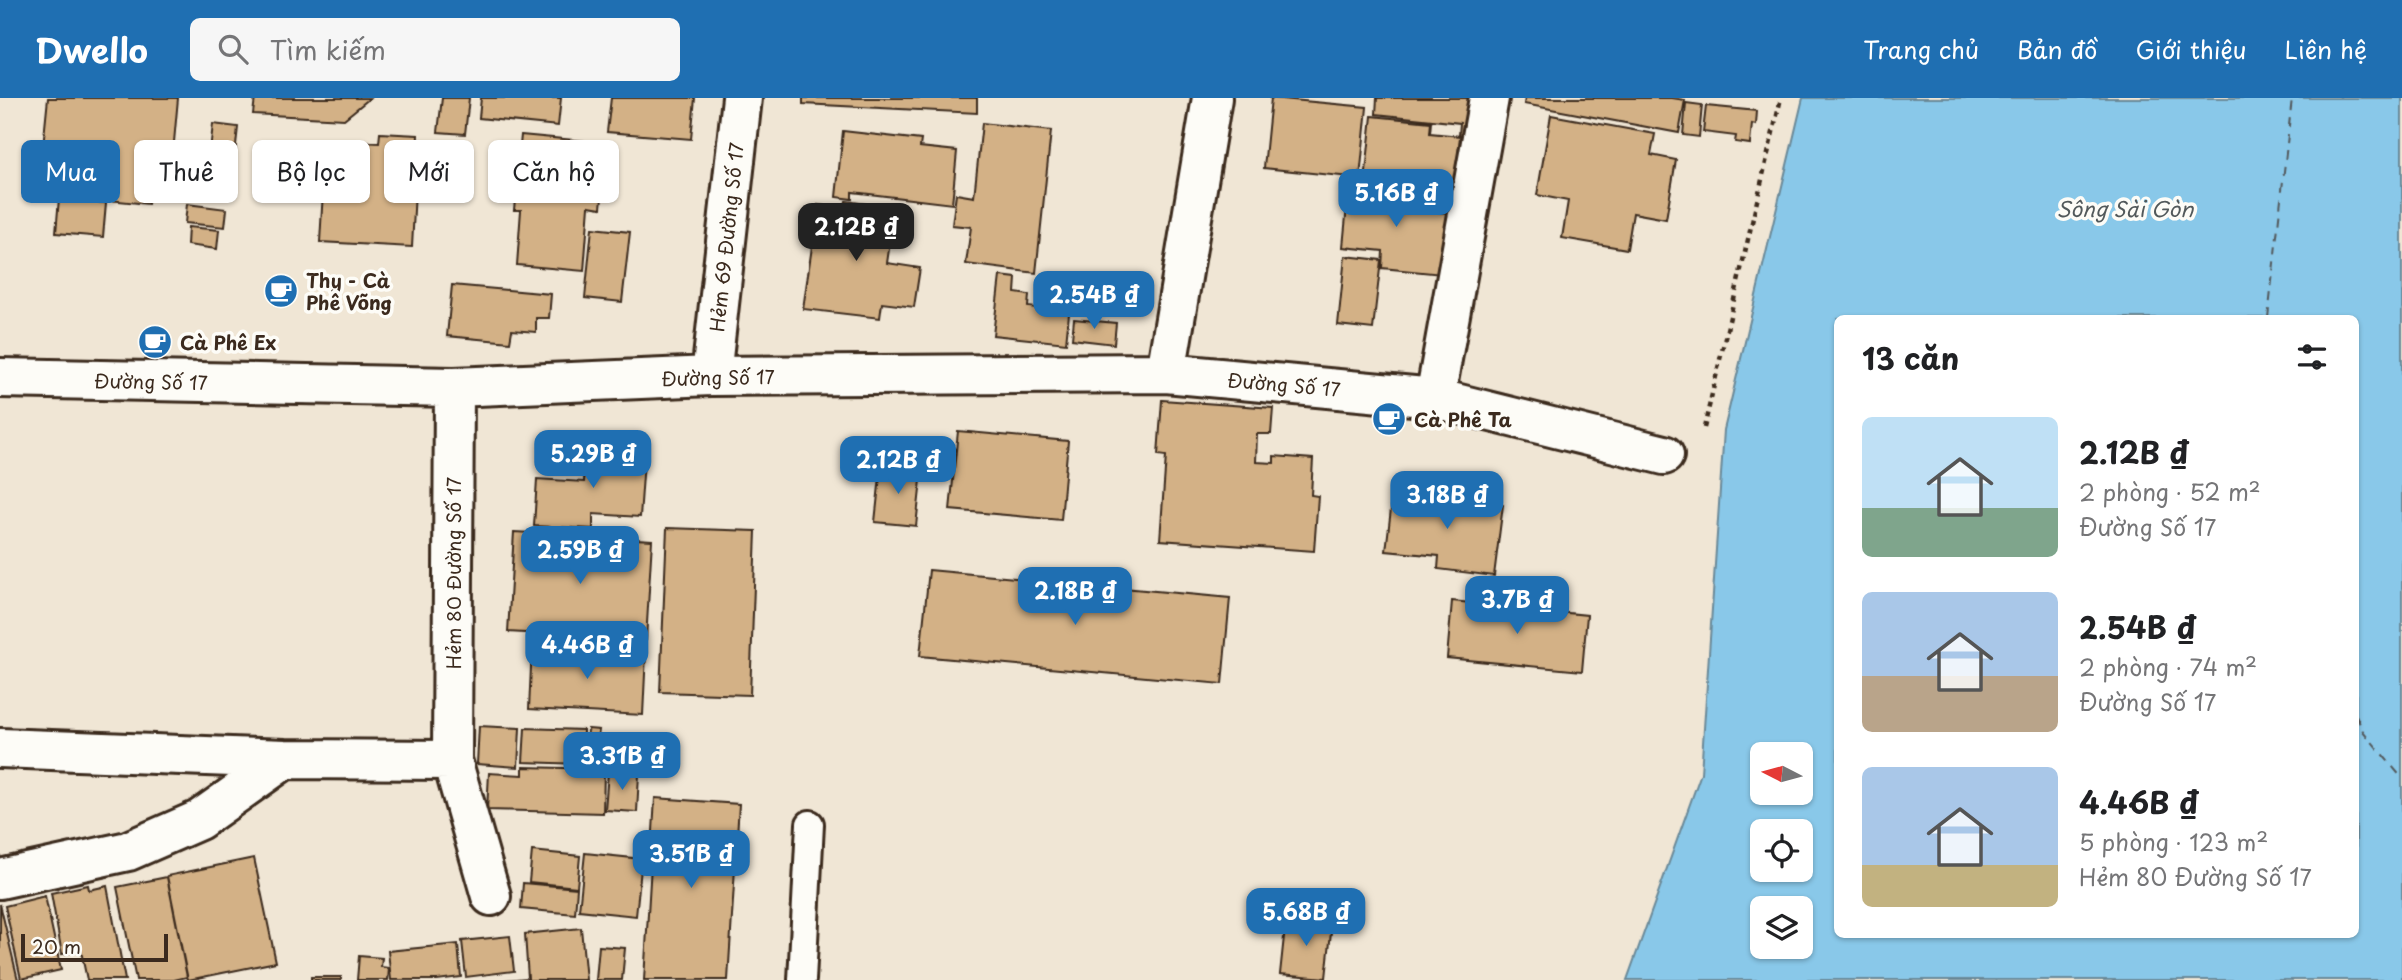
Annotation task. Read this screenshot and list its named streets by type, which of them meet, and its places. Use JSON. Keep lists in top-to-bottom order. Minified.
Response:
{"streets":{"street":["Hẻm 69 Đường Số 17","Đường Số 17","Hẻm 80 Đường Số 17"]},"crossings":[["Hẻm 69 Đường Số 17","Đường Số 17"],["Đường Số 17","Hẻm 80 Đường Số 17"]],"water":["Sông Sài Gòn"],"places":{"cafe":["Thy - Cà Phê Võng","Cà Phê Ex","Cà Phê Ta"]},"scale_bar":"20 m","north":"left","page":{"header":"Dwello","search":"Tìm kiếm","nav":["Trang chủ","Bản đồ","Giới thiệu","Liên hệ"],"chip":["Mua","Thuê","Bộ lọc","Mới","Căn hộ"],"price":["5.16B ₫","2.12B ₫","2.54B ₫","5.29B ₫","2.12B ₫","3.18B ₫","2.59B ₫","2.18B ₫","3.7B ₫","4.46B ₫","3.31B ₫","3.51B ₫","5.68B ₫"],"heading":"13 căn","list":[{"name":"2.12B ₫","note":"2 phòng · 52 m² · Đường Số 17"},{"name":"2.54B ₫","note":"2 phòng · 74 m² · Đường Số 17"},{"name":"4.46B ₫","note":"5 phòng · 123 m² · Hẻm 80 Đường Số 17"}],"scale":"20 m"}}
